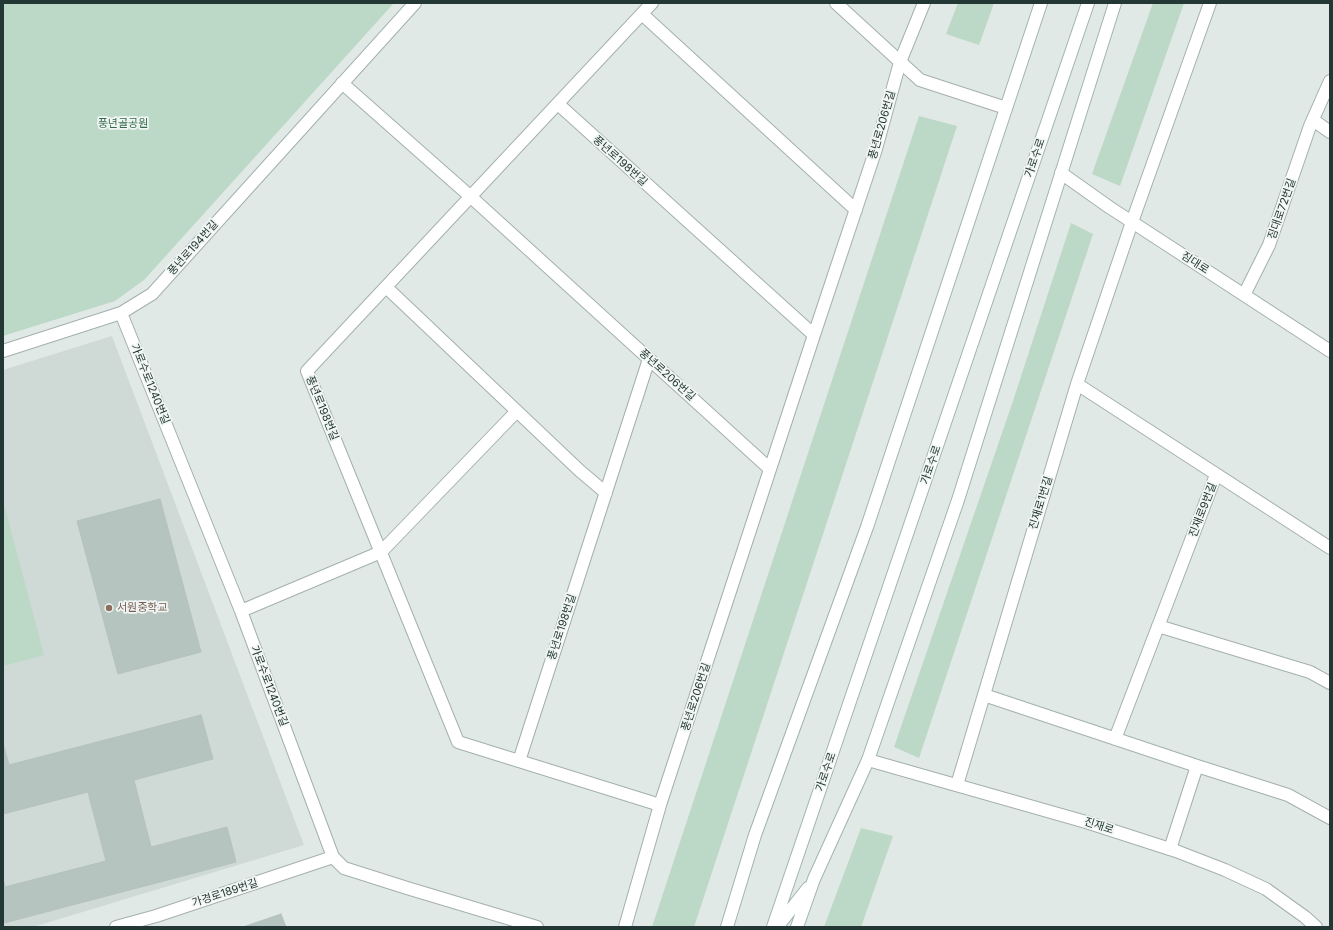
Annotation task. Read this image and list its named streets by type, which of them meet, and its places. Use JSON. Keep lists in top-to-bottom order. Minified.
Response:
{"streets":{"street":["풍년로206번길","가로수로","풍년로198번길","짐대로72번길","풍년로194번길","짐대로","가로수로1240번길","진재로1번길","진재로9번길","진재로","가경로189번길"]},"crossings":[["풍년로206번길","풍년로198번길"],["짐대로72번길","짐대로"],["풍년로194번길","가로수로1240번길"],["짐대로","진재로1번길"],["가로수로1240번길","가경로189번길"],["진재로1번길","진재로"]],"parks":["풍년골공원"],"places":["서원중학교"]}
